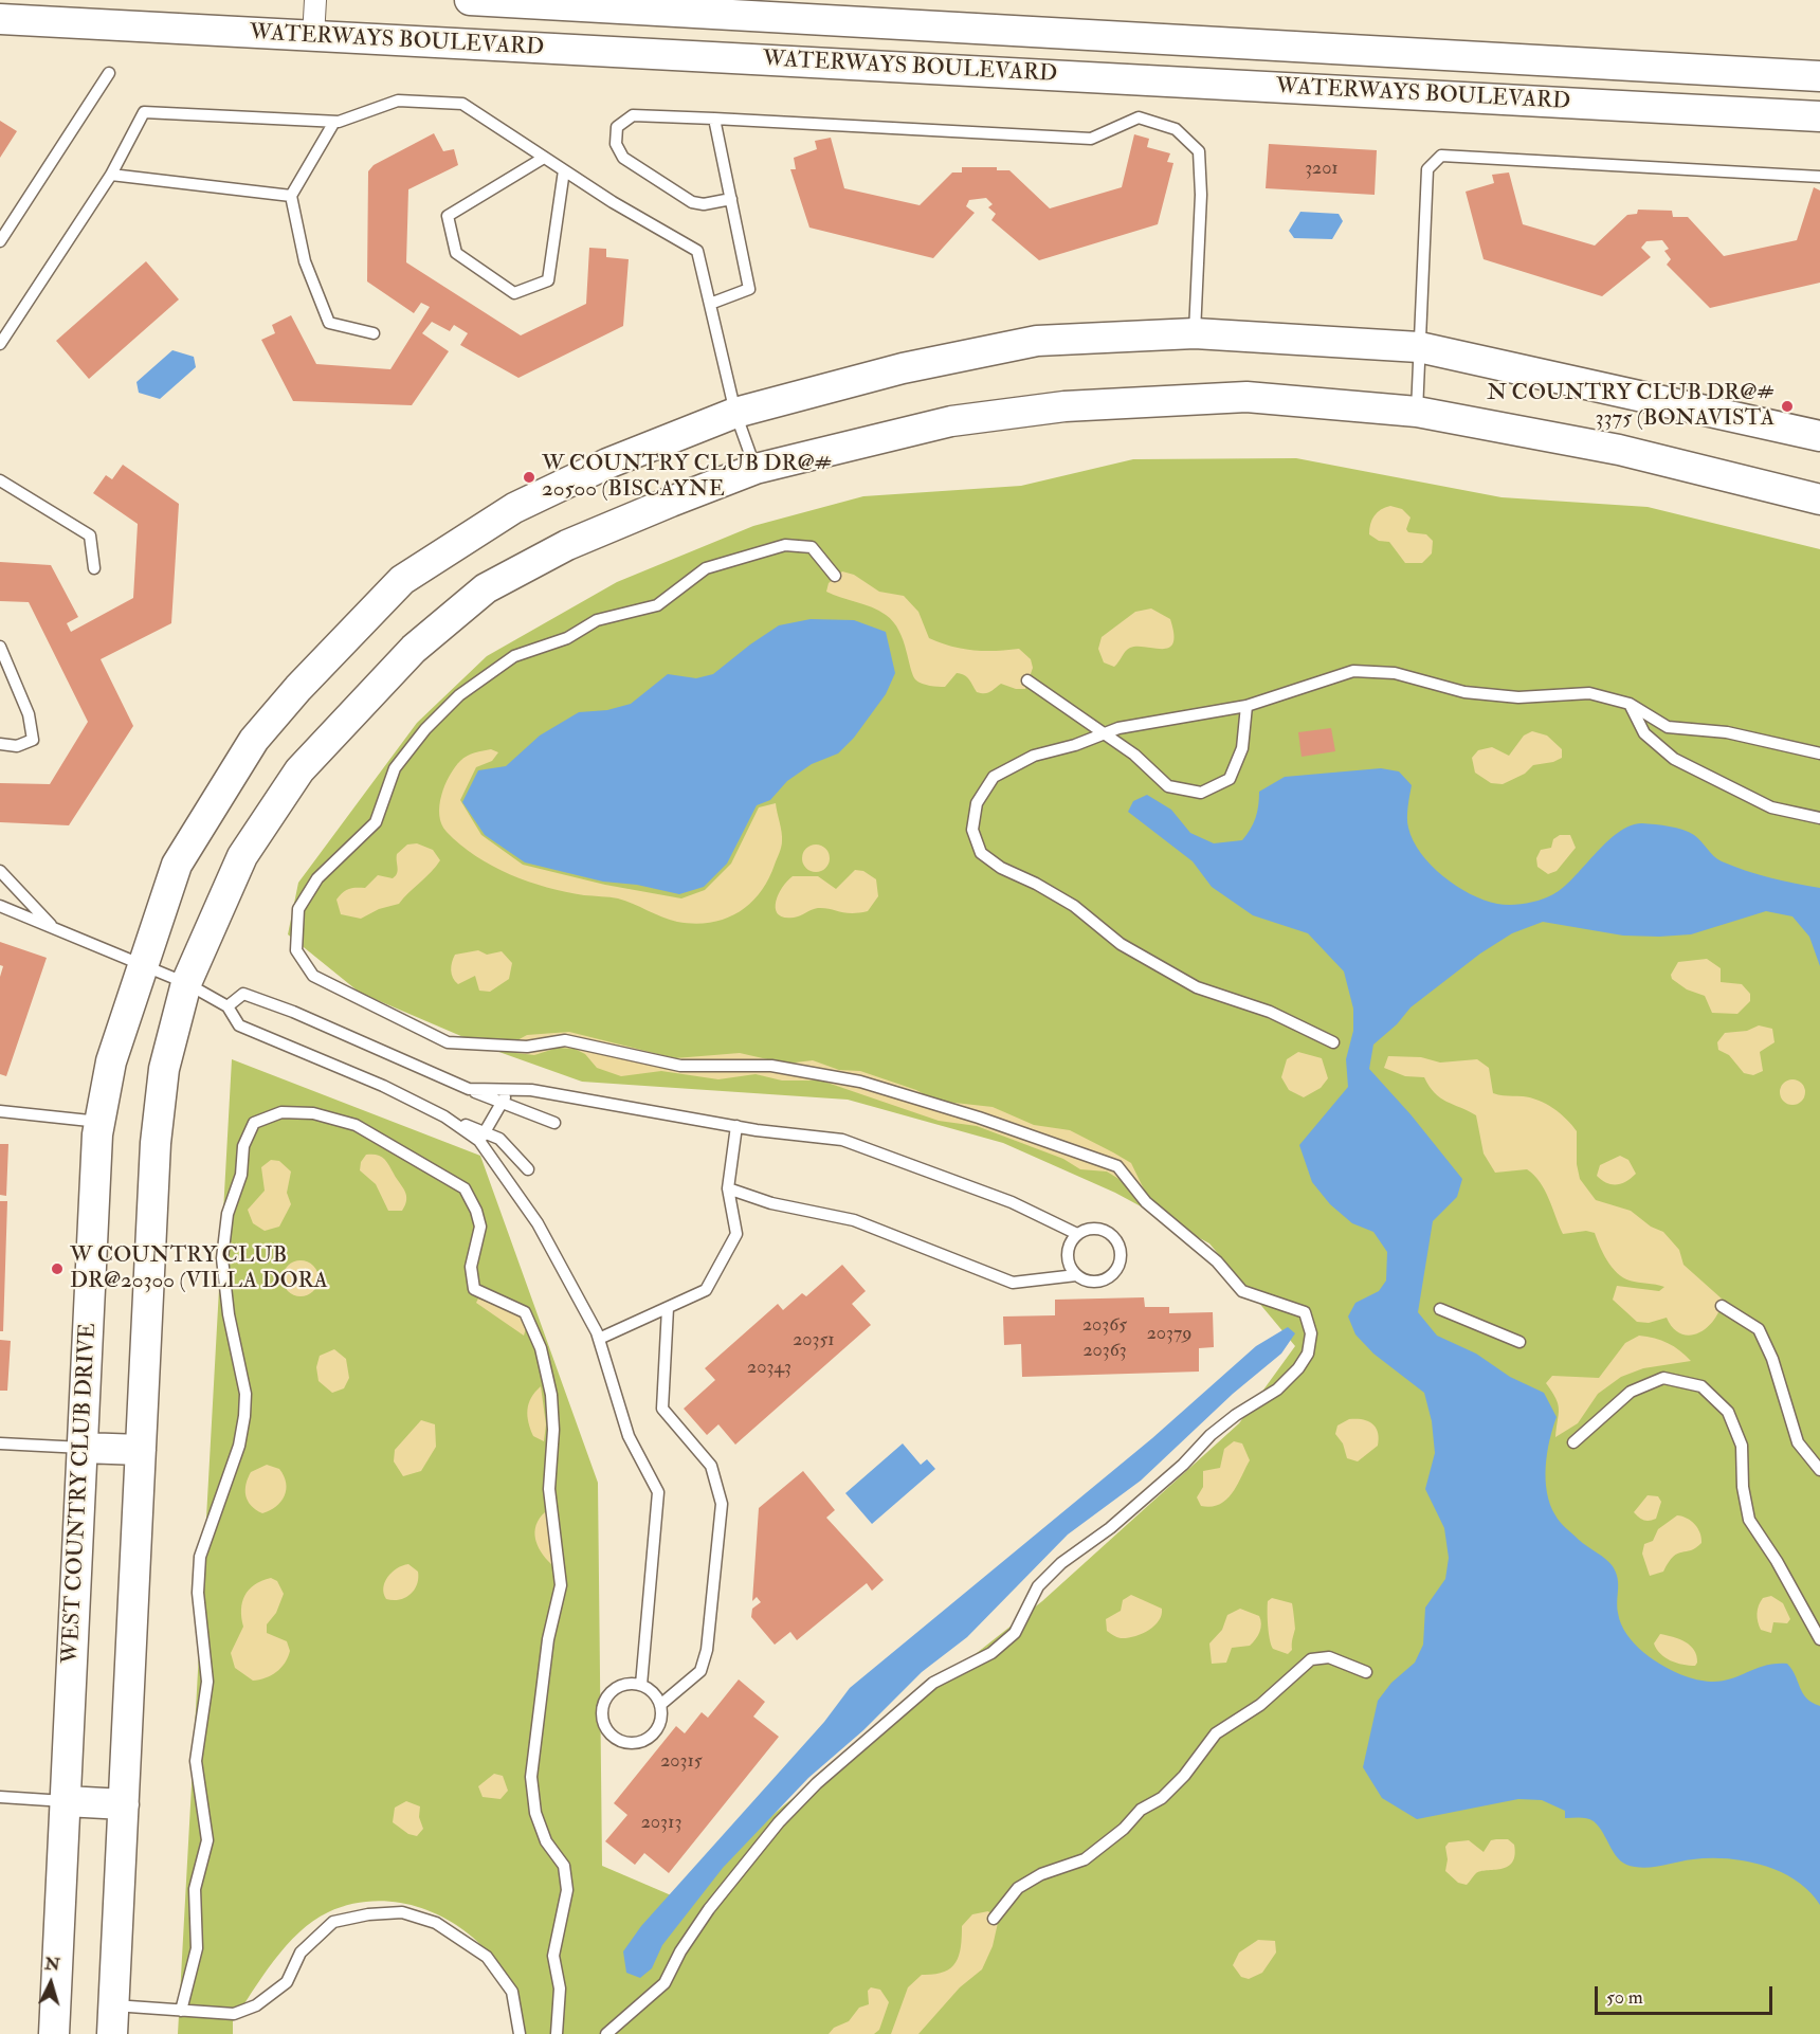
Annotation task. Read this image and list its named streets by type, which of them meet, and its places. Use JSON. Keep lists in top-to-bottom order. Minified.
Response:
{"streets":{"street":["WATERWAYS BOULEVARD","WEST COUNTRY CLUB DRIVE"]},"places":["N COUNTRY CLUB DR@# 3375 (BONAVISTA","W COUNTRY CLUB DR@# 20500 (BISCAYNE","W COUNTRY CLUB DR@20300 (VILLA DORA"],"house_numbers":["3201","20365","20379","20351","20363","20343","20315","20313"],"scale_bar":"50 m","north":"top"}
